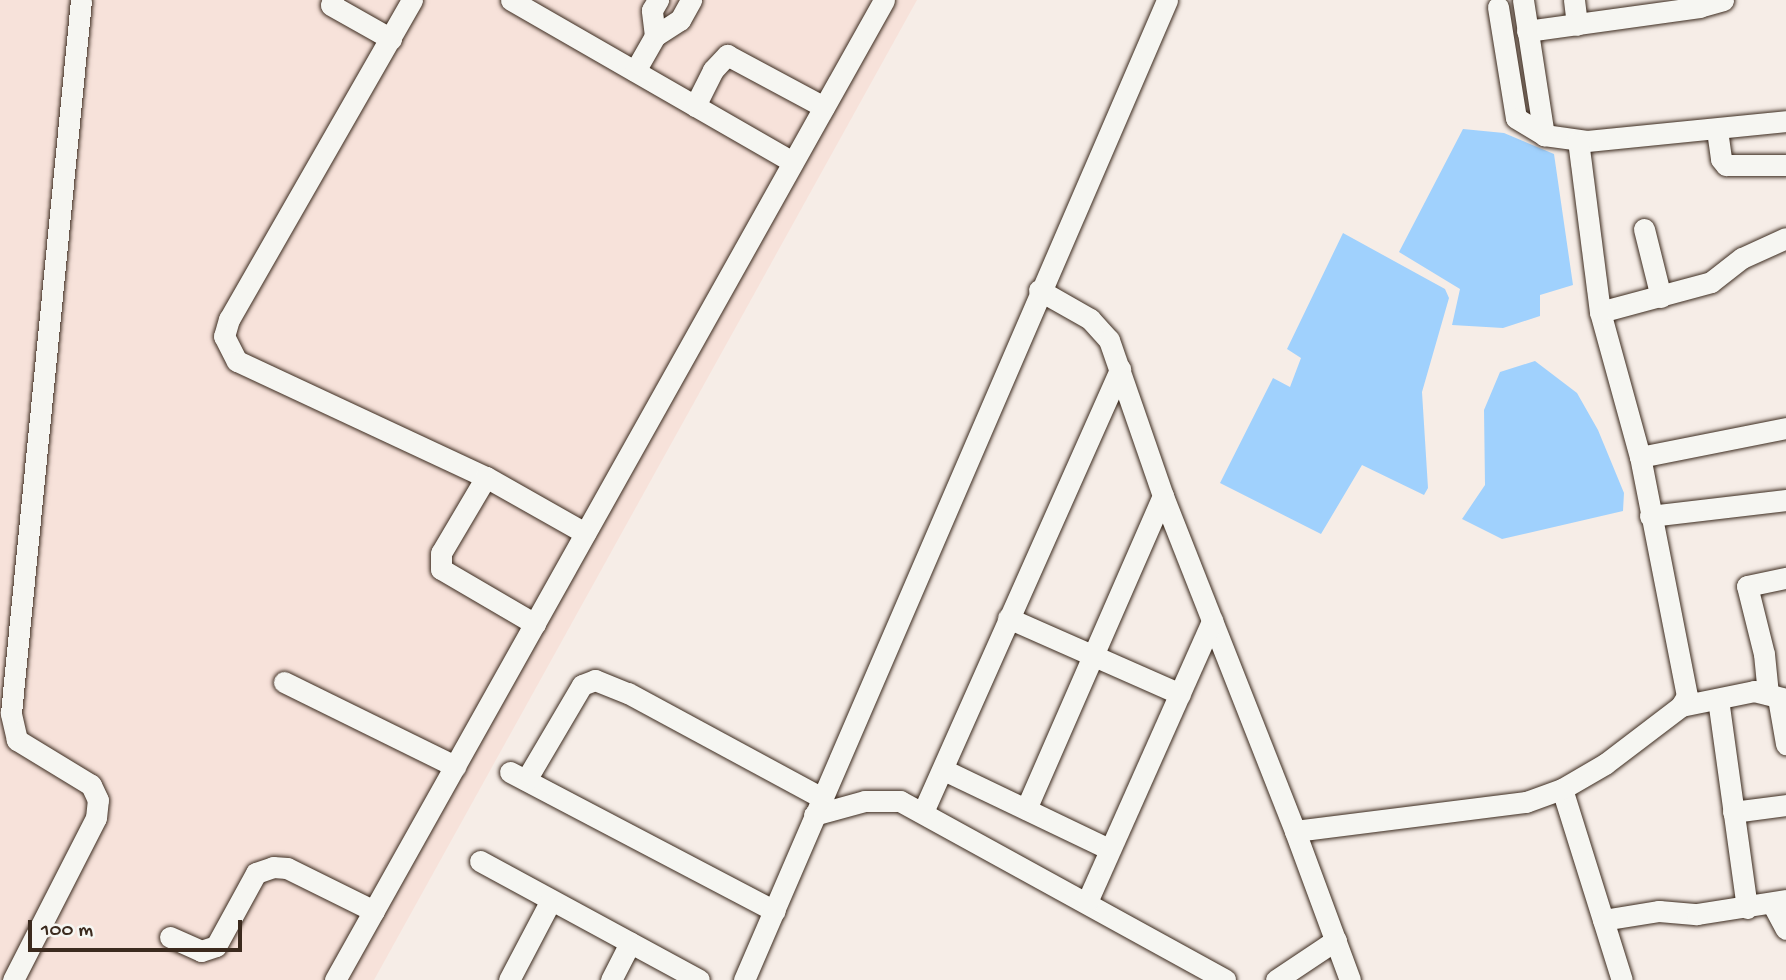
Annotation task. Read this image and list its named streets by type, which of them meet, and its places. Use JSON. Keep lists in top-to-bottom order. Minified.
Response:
{"scale_bar":"100 m"}
